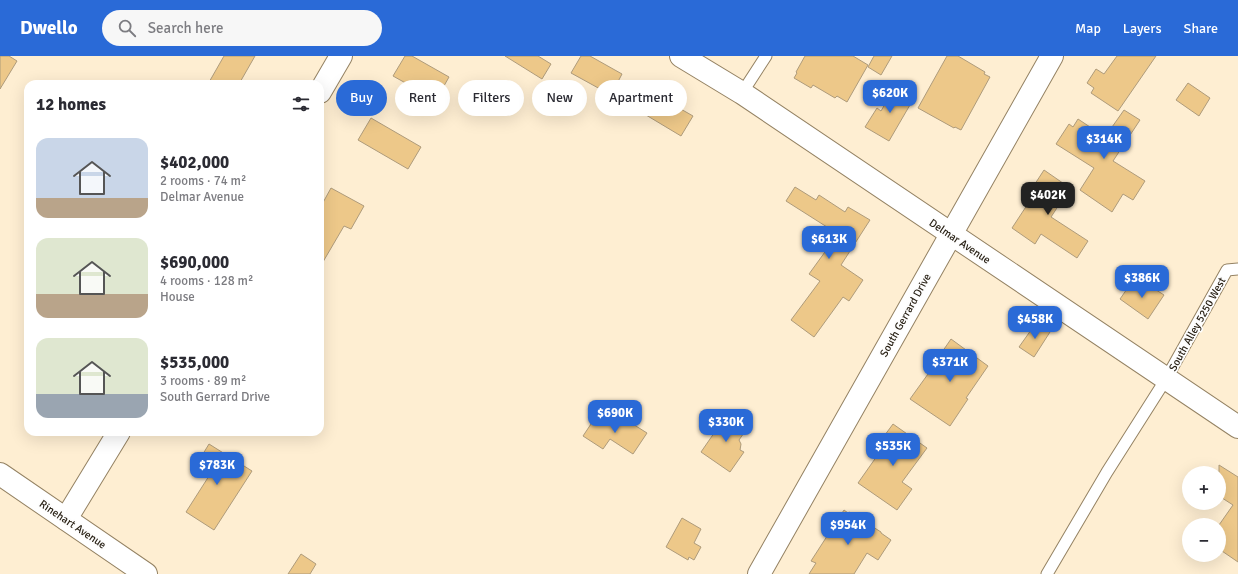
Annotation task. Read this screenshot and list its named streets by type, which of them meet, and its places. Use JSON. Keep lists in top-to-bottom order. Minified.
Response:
{"streets":{"street":["Delmar Avenue","South Gerrard Drive","Rinehart Avenue"],"lane":["South Alley 5250 West"]},"crossings":[["Delmar Avenue","South Gerrard Drive"],["Delmar Avenue","South Alley 5250 West"]],"page":{"header":"Dwello","search":"Search here","nav":["Map","Layers","Share"],"price":["$620K","$314K","$402K","$613K","$386K","$458K","$371K","$690K","$330K","$535K","$783K","$954K"],"chip":["Buy","Rent","Filters","New","Apartment"],"heading":"12 homes","list":[{"name":"$402,000","note":"2 rooms · 74 m² · Delmar Avenue"},{"name":"$690,000","note":"4 rooms · 128 m² · House"},{"name":"$535,000","note":"3 rooms · 89 m² · South Gerrard Drive"}],"map_buttons":["+","−"]}}
